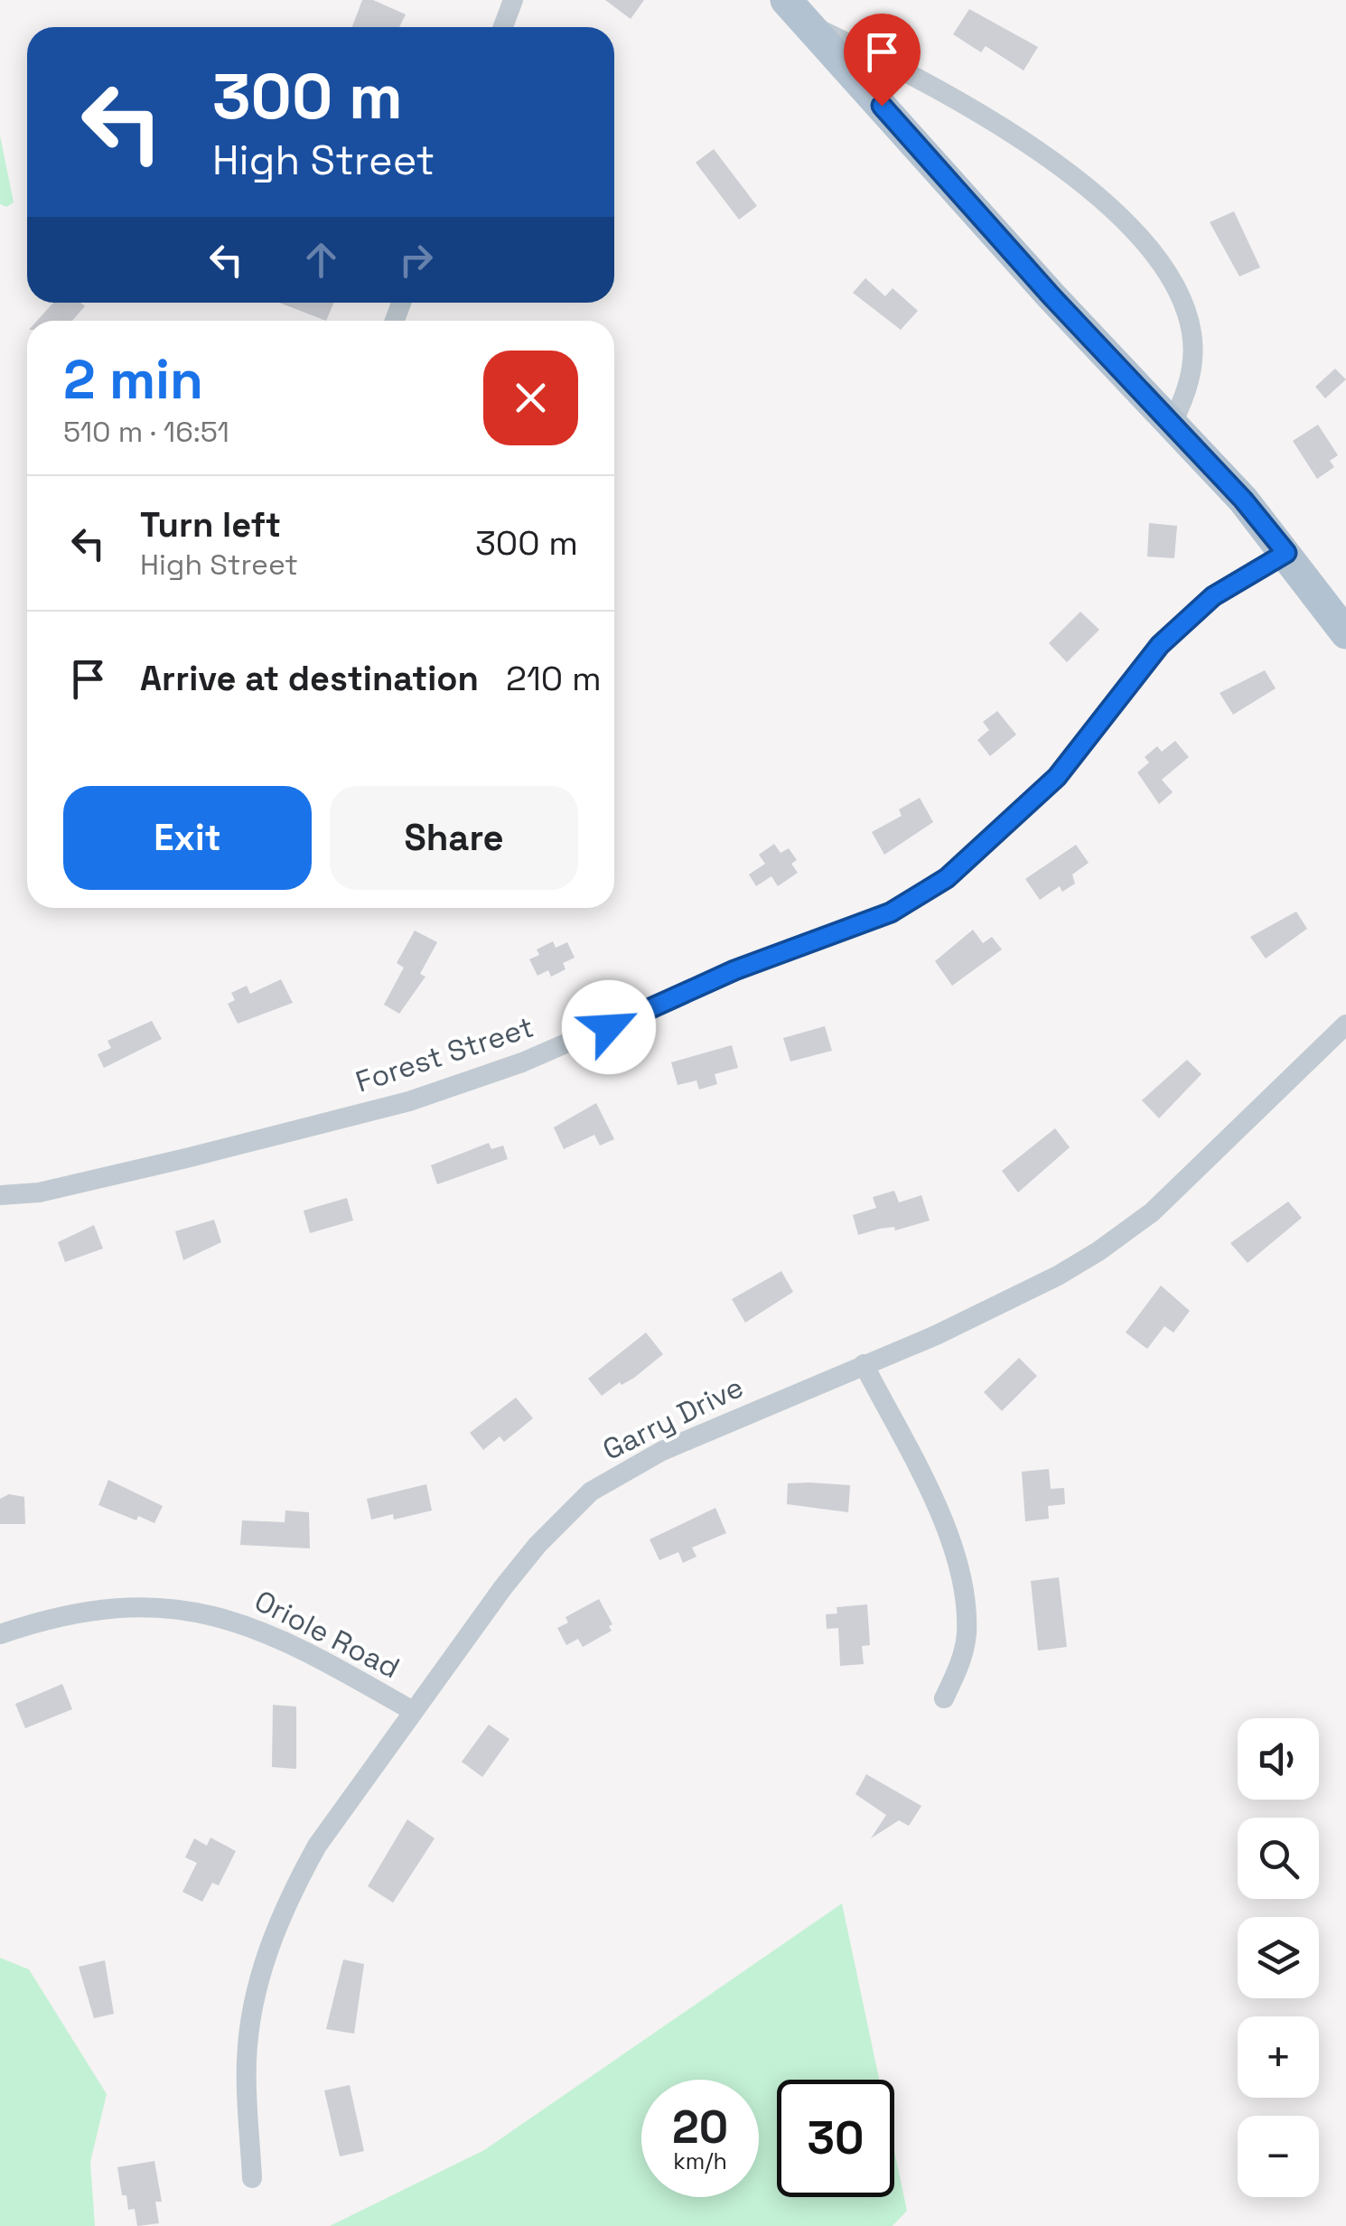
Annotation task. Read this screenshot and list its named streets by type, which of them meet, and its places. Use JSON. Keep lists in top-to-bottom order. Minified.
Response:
{"streets":{"street":["Forest Street","Garry Drive","Oriole Road"]},"crossings":[["Garry Drive","Oriole Road"]],"page":{"turn":["300 m","High Street"],"heading":["2 min","510 m · 16:51"],"list":[{"name":"Turn left","note":"High Street","value":"300 m"},{"name":"Arrive at destination","value":"210 m"}],"buttons":["Exit","Share"],"map_buttons":["+","−"],"speed":"20 km/h","limit":"30"}}
